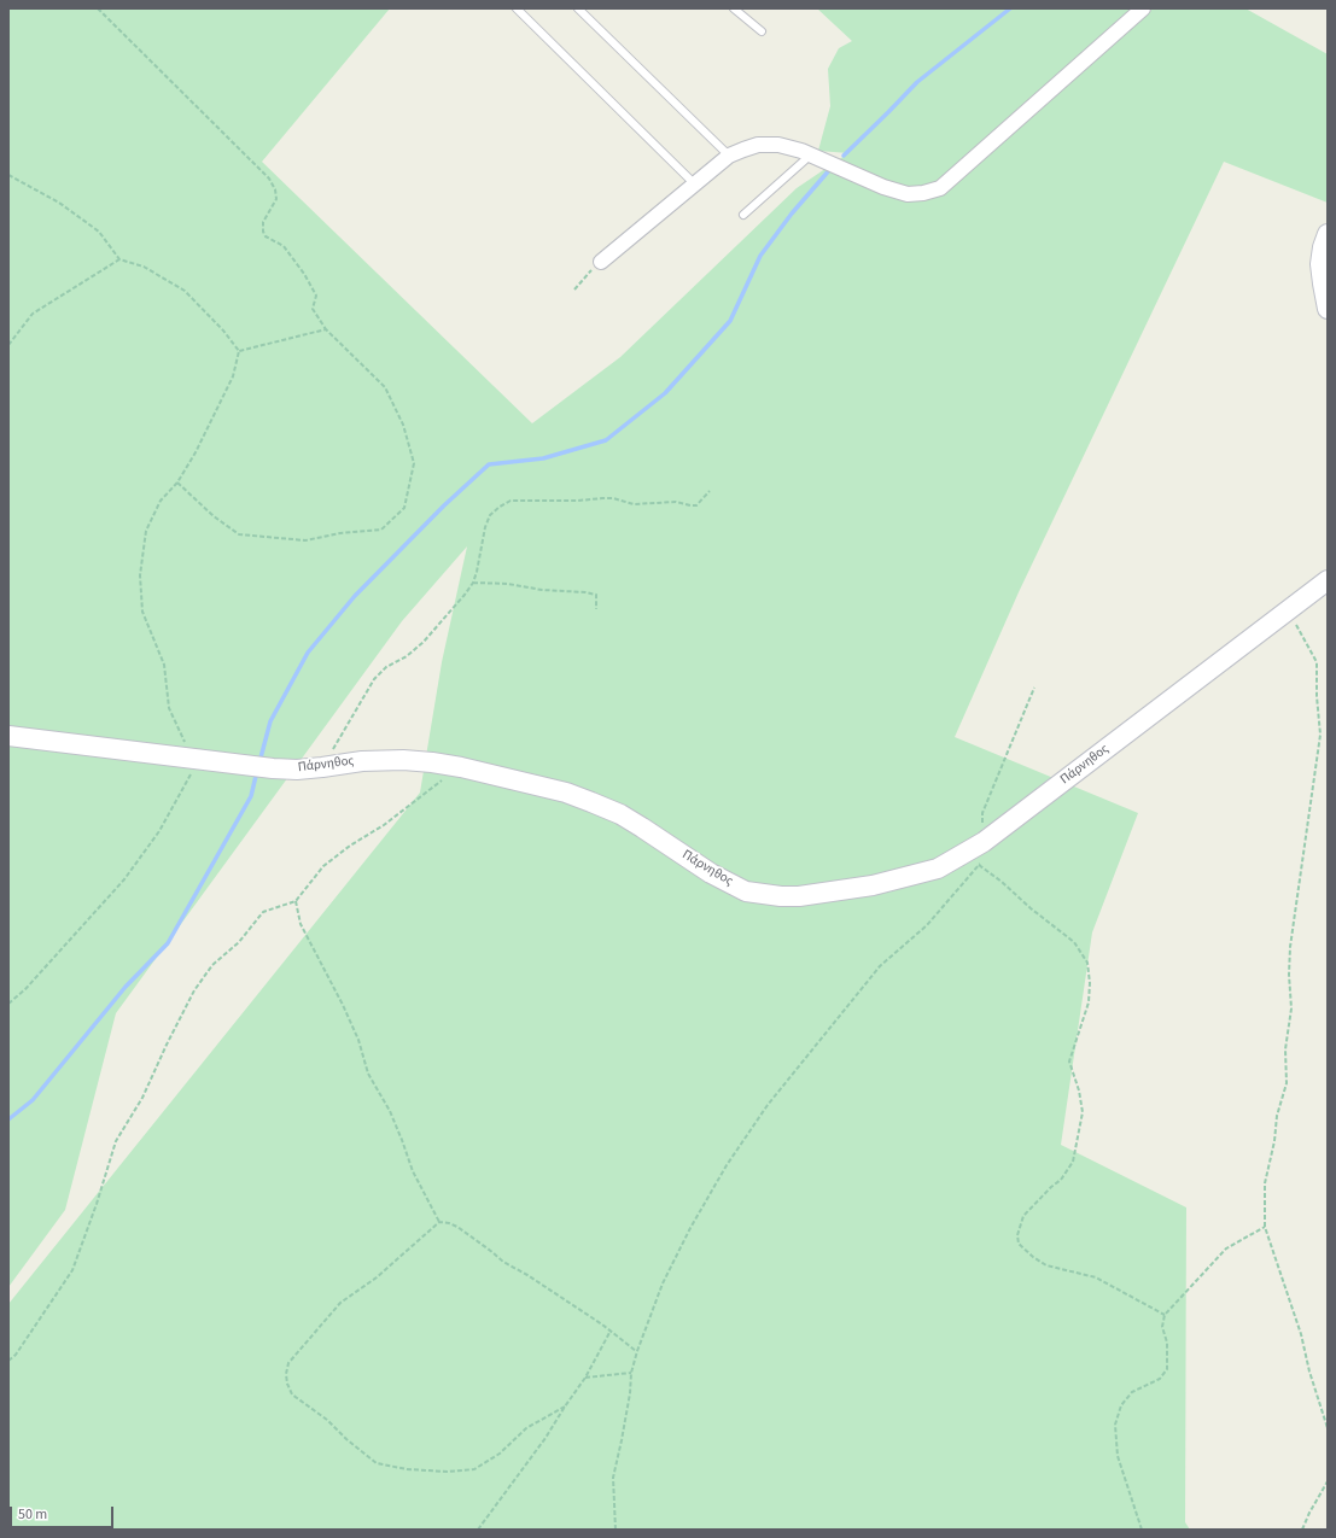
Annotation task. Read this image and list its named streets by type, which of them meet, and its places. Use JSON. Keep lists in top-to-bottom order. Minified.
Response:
{"streets":{"main road":["Πάρνηθος"]},"scale_bar":"50 m"}
